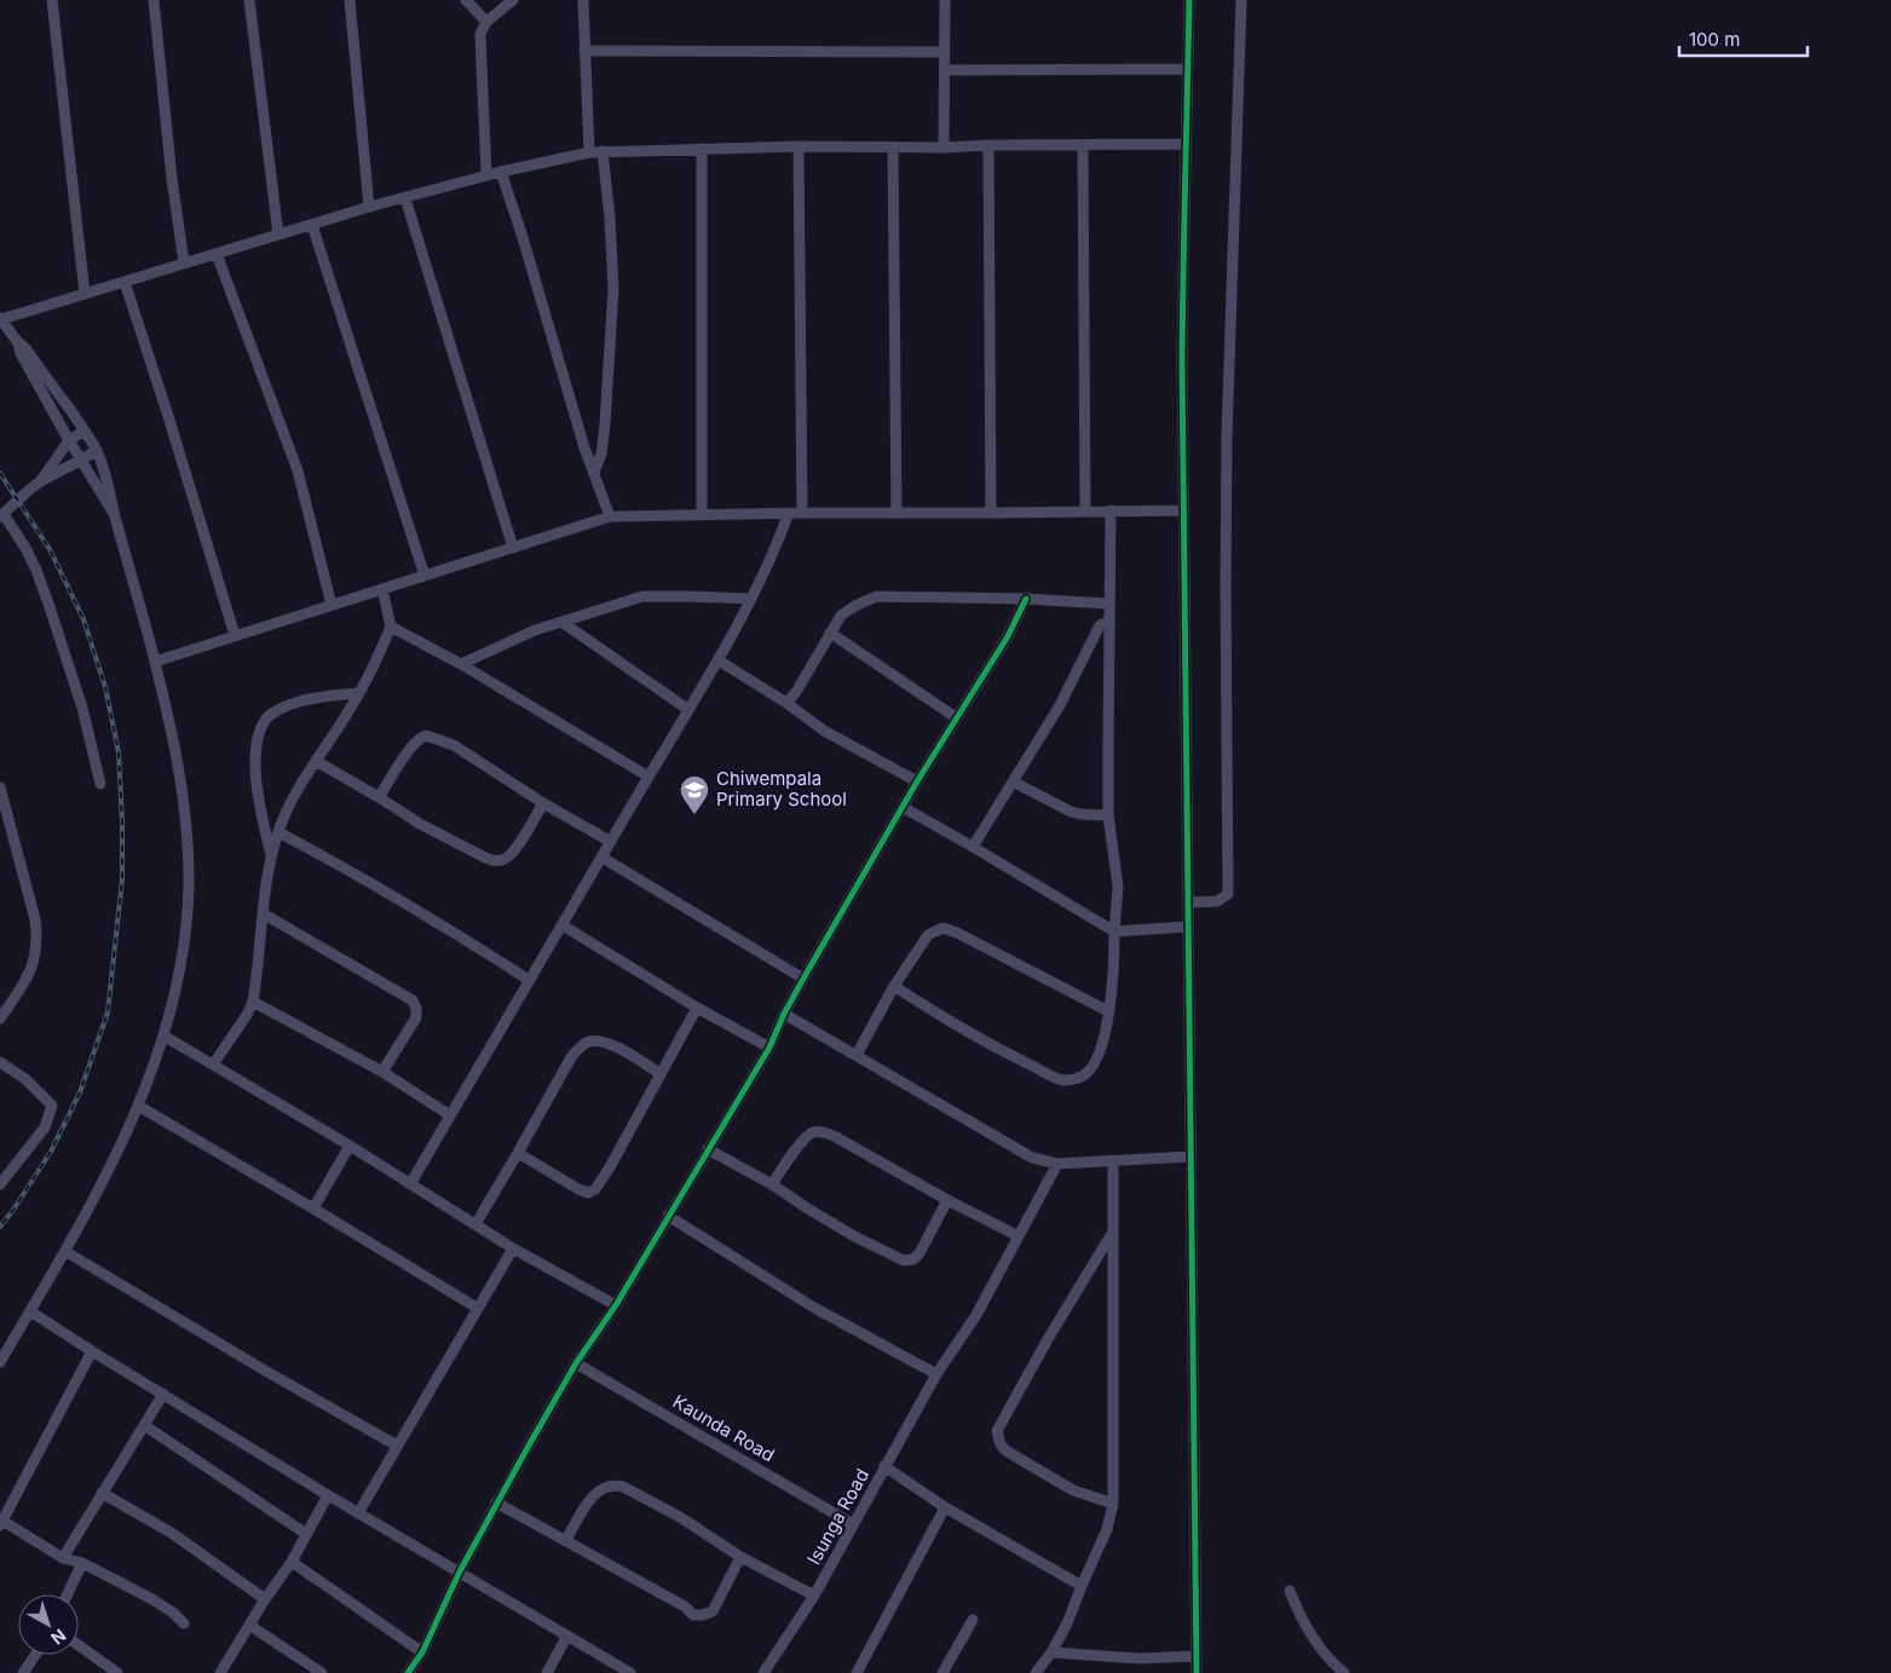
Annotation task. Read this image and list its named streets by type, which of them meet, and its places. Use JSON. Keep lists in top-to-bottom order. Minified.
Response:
{"streets":{"street":["Kaunda Road","Isunga Road"]},"crossings":[["Kaunda Road","Isunga Road"]],"places":{"school or university":["Chiwempala Primary School"]},"scale_bar":"100 m","north":"bottom right"}
